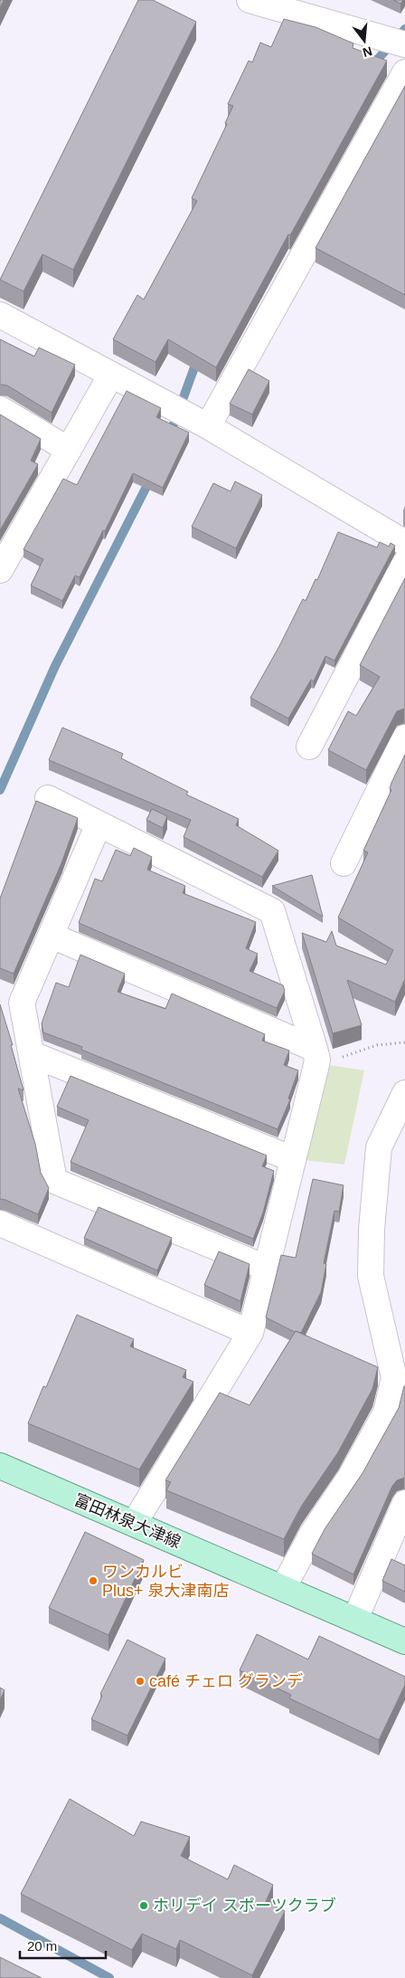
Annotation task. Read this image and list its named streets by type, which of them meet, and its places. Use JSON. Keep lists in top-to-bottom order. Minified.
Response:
{"streets":{"main road":["富田林泉大津線"]},"places":["ワンカルビ Plus+ 泉大津南店","café チェロ グランデ","ホリデイ スポーツクラブ"],"scale_bar":"20 m","north":"bottom"}
